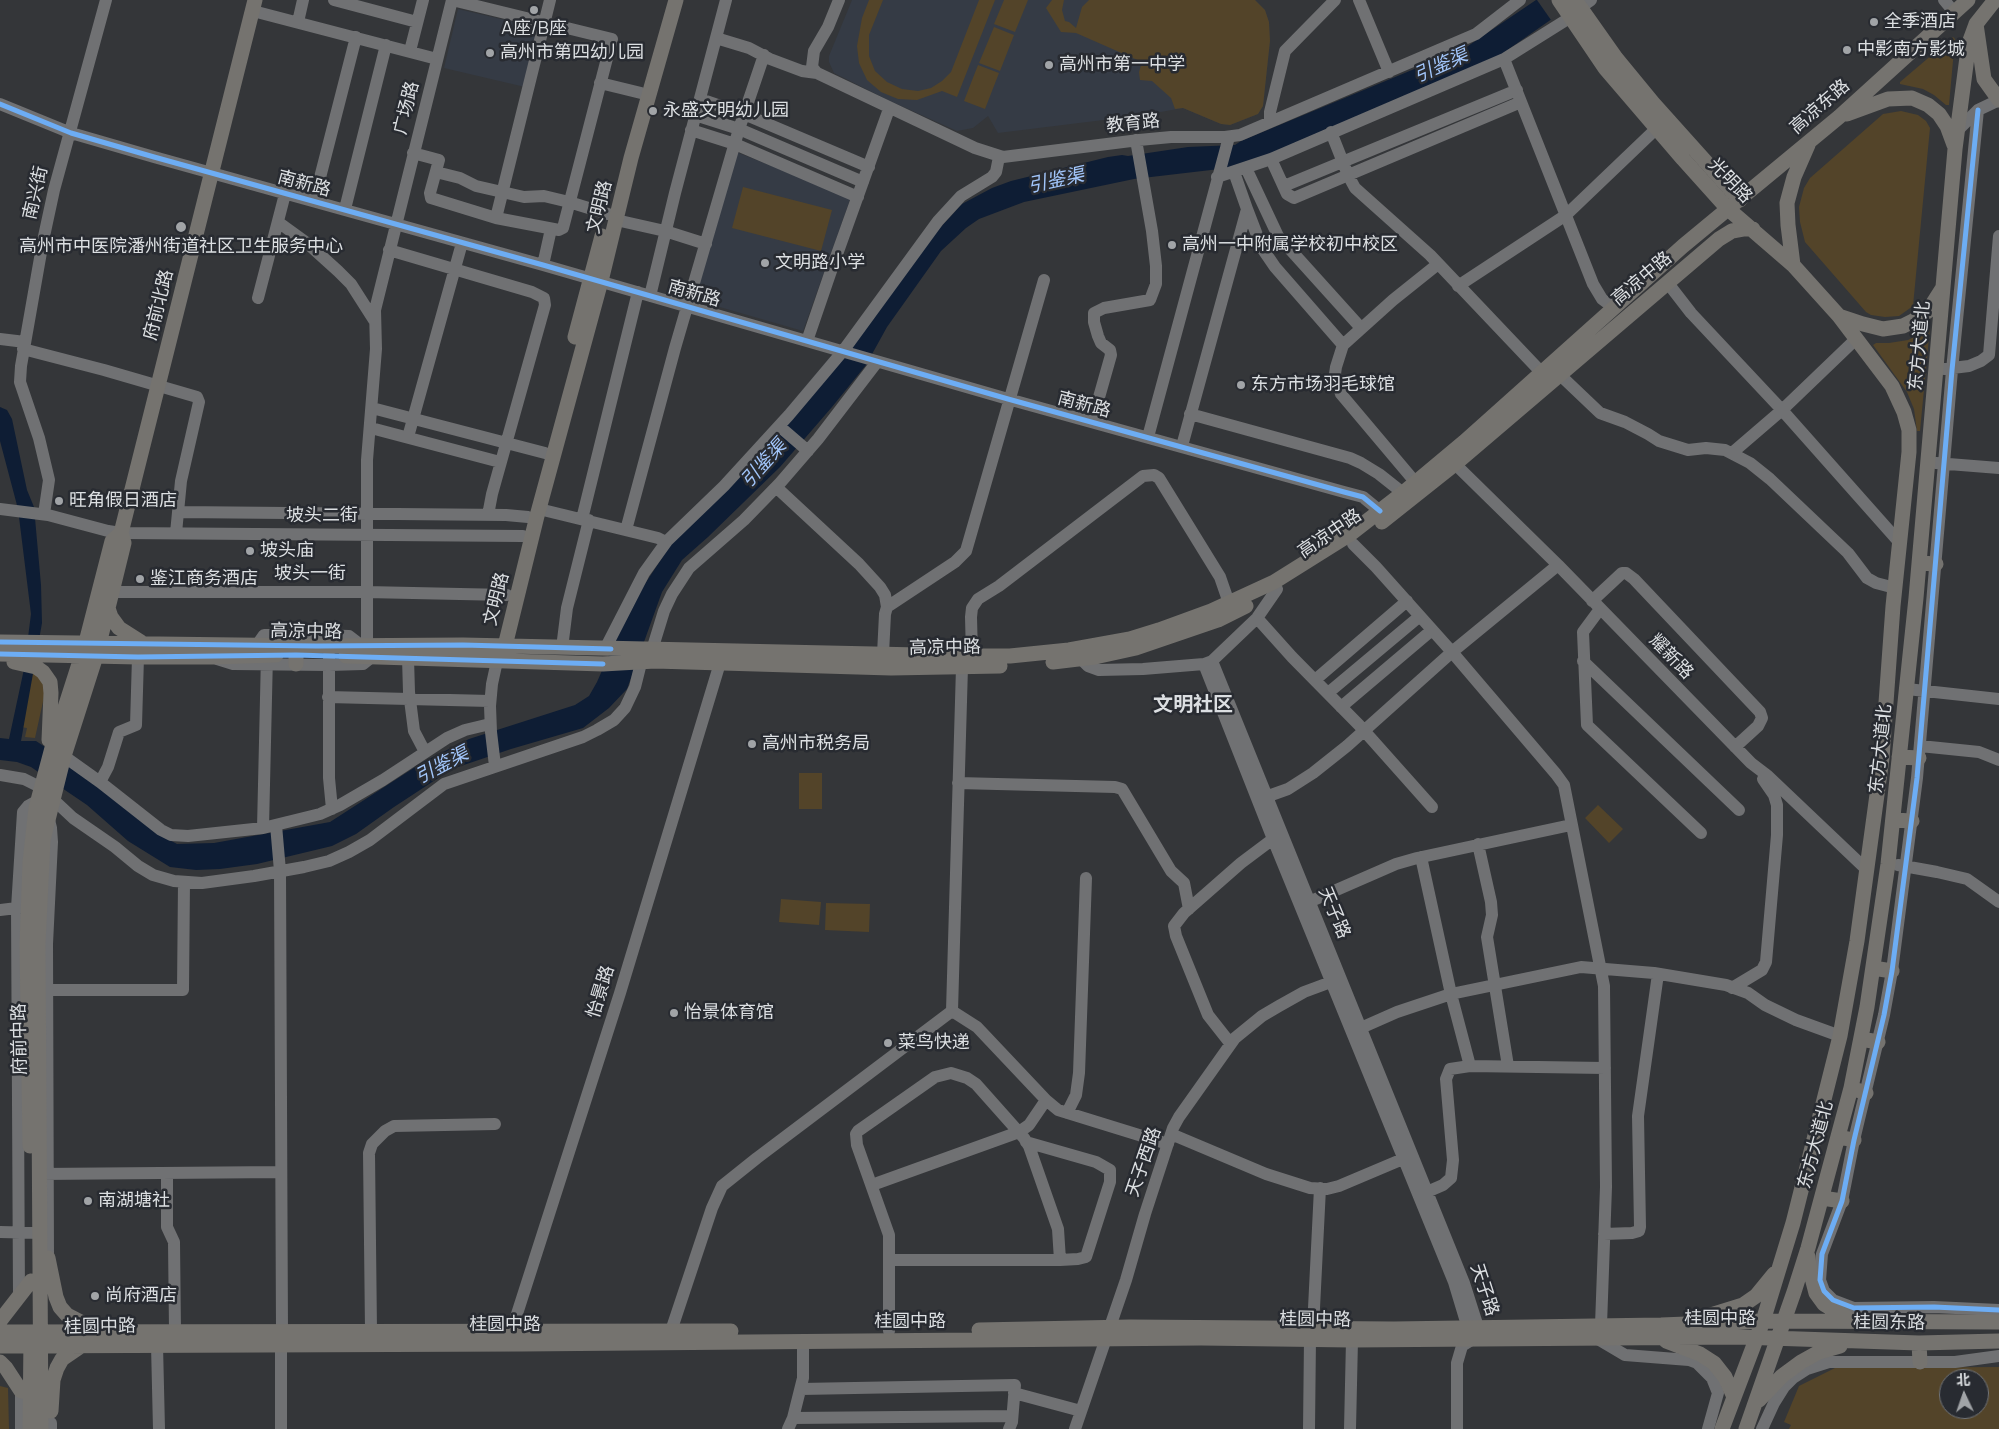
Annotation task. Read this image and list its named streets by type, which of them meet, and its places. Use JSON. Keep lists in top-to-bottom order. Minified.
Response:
{"streets":{"main road":["高凉东路","光明路","文明路","高凉中路","府前北路","东方大道北","府前中路","桂圆中路","桂圆东路"],"street":["广场路","教育路","南新路","南兴街","坡头二街","坡头一街","耀新路","天子路","怡景路","天子西路"]},"crossings":[["高凉东路","光明路"],["高凉东路","高凉中路"],["广场路","南新路"],["广场路","高凉中路"],["广场路","坡头二街"],["广场路","坡头一街"],["光明路","高凉中路"],["光明路","东方大道北"],["南新路","南兴街"],["南新路","文明路"],["南新路","高凉中路"],["南新路","府前北路"],["南兴街","坡头二街"],["文明路","高凉中路"],["文明路","坡头二街"],["文明路","坡头一街"],["高凉中路","府前北路"],["高凉中路","耀新路"],["高凉中路","怡景路"],["高凉中路","府前中路"],["府前北路","坡头二街"],["府前北路","坡头一街"],["府前北路","府前中路"],["东方大道北","耀新路"],["东方大道北","桂圆中路"],["东方大道北","桂圆东路"],["天子路","天子西路"],["天子路","桂圆中路"],["怡景路","桂圆中路"],["府前中路","桂圆中路"],["天子西路","桂圆中路"],["桂圆中路","桂圆东路"]],"districts":["文明社区"],"water":["引鉴渠"],"places":["A座/B座","全季酒店","中影南方影城","高州市第四幼儿园","高州市第一中学","永盛文明幼儿园","高州市中医院潘州街道社区卫生服务中心","高州一中附属学校初中校区","文明路小学","东方市场羽毛球馆","旺角假日酒店","坡头庙","鉴江商务酒店","高州市税务局","怡景体育馆","菜鸟快递","南湖塘社","尚府酒店"],"north":"top"}
